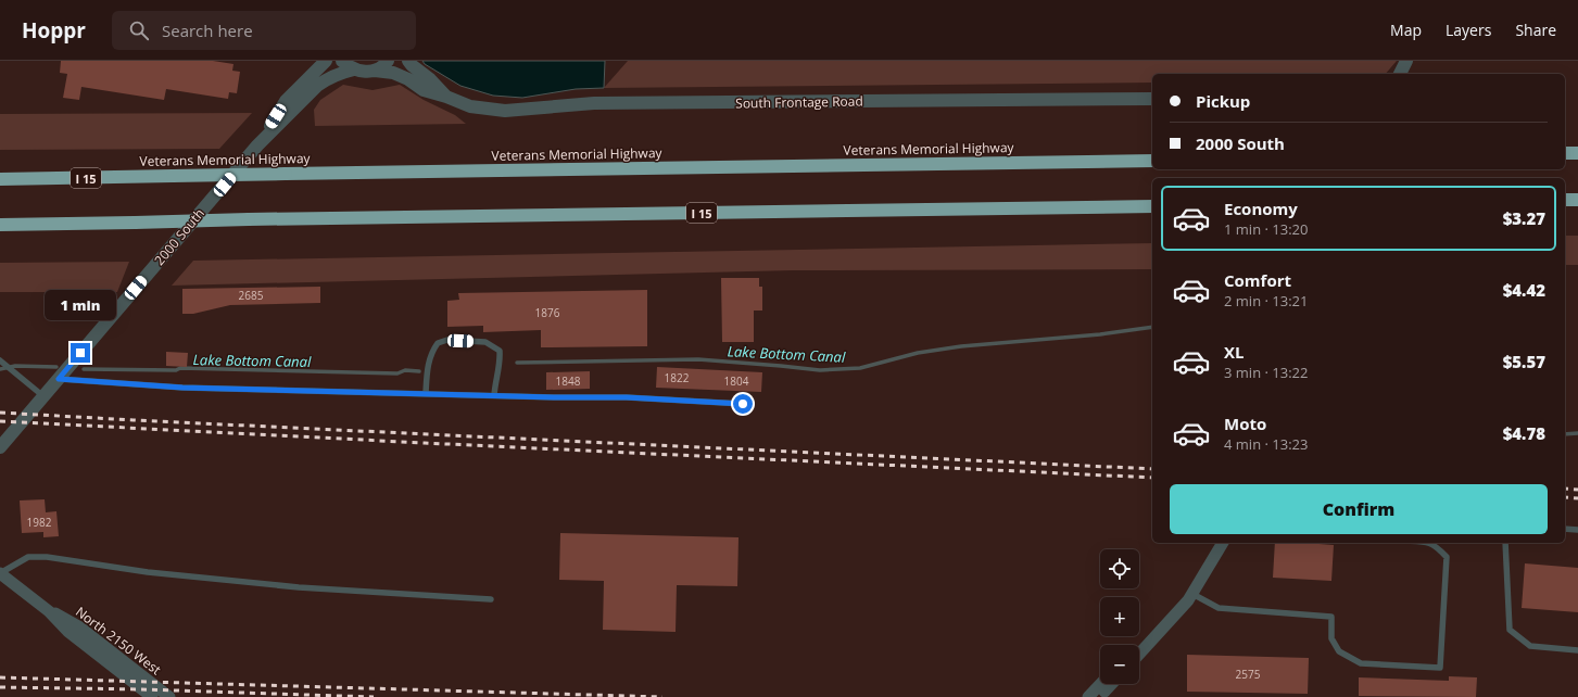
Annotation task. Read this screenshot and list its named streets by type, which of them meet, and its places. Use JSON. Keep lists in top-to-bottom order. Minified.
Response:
{"streets":{"highway":["Veterans Memorial Highway","I 15"],"street":["South Frontage Road","2000 South","North 2150 West"]},"water":["Lake Bottom Canal"],"house_numbers":["2685","1876","1822","1848","1804","1982","2575"],"page":{"header":"Hoppr","search":"Search here","nav":["Map","Layers","Share"],"banner":["Pickup","2000 South"],"list":[{"name":"Economy","note":"1 min · 13:20","value":"$3.27"},{"name":"Comfort","note":"2 min · 13:21","value":"$4.42"},{"name":"XL","note":"3 min · 13:22","value":"$5.57"},{"name":"Moto","note":"4 min · 13:23","value":"$4.78"}],"bubble":"1 min","buttons":"Confirm","map_buttons":["+","−"]}}
